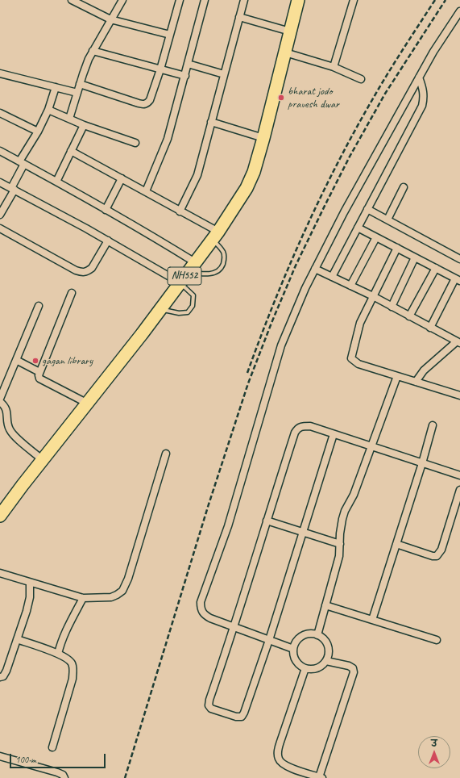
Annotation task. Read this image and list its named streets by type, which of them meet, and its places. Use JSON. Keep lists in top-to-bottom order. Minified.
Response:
{"streets":{"highway":["NH552"]},"places":["bharat jodo pravesh dwar","gagan library"],"scale_bar":"100 m","north":"top"}
